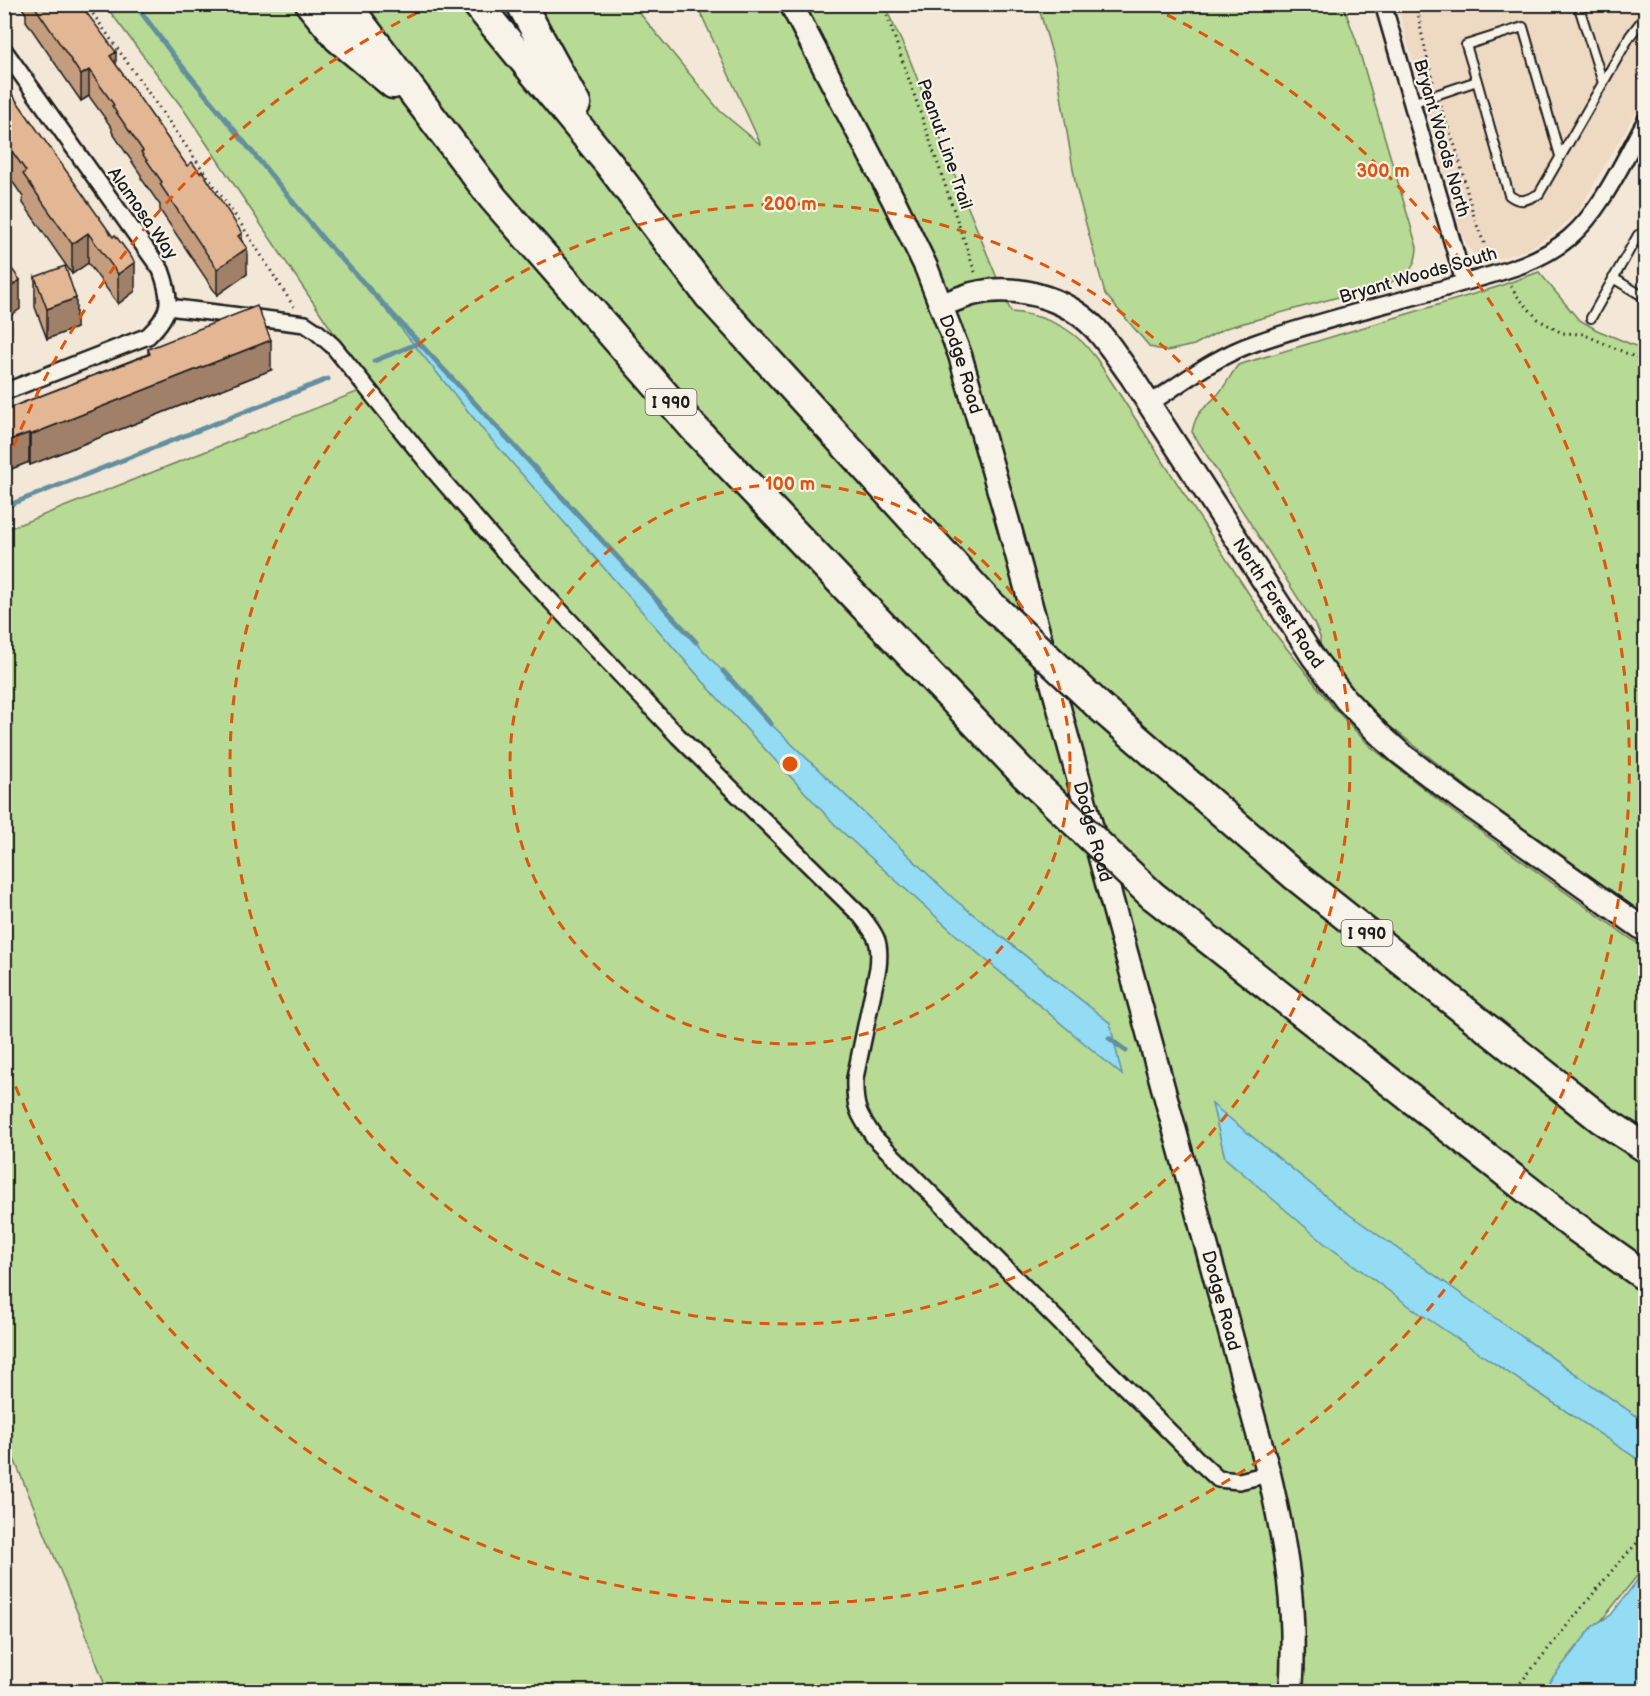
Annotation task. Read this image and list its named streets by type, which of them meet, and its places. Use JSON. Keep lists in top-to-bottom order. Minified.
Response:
{"streets":{"highway":["I 990"],"street":["Bryant Woods North","Alamosa Way","Bryant Woods South","Dodge Road","North Forest Road"],"path":["Peanut Line Trail"]},"crossings":[["Bryant Woods North","Bryant Woods South"],["Peanut Line Trail","North Forest Road"],["Bryant Woods South","North Forest Road"],["Dodge Road","North Forest Road"]],"rings":["300 m","200 m","100 m"]}
